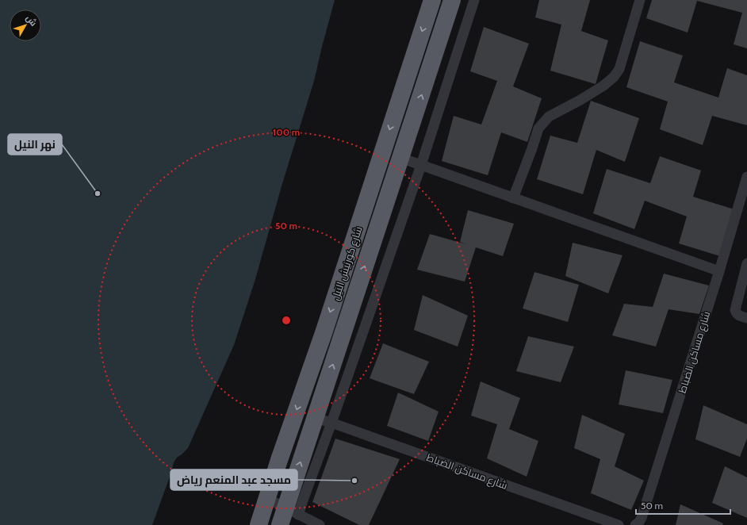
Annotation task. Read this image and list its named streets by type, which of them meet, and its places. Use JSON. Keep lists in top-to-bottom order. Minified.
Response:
{"streets":{"highway":["شارع كورنيش النيل"],"street":["شارع مساكن الضباط"]},"crossings":[["شارع كورنيش النيل","شارع مساكن الضباط"]],"places":["نهر النيل","مسجد عبد المنعم رياض"],"scale_bar":"50 m","north":"top right","rings":["100 m","50 m"]}
